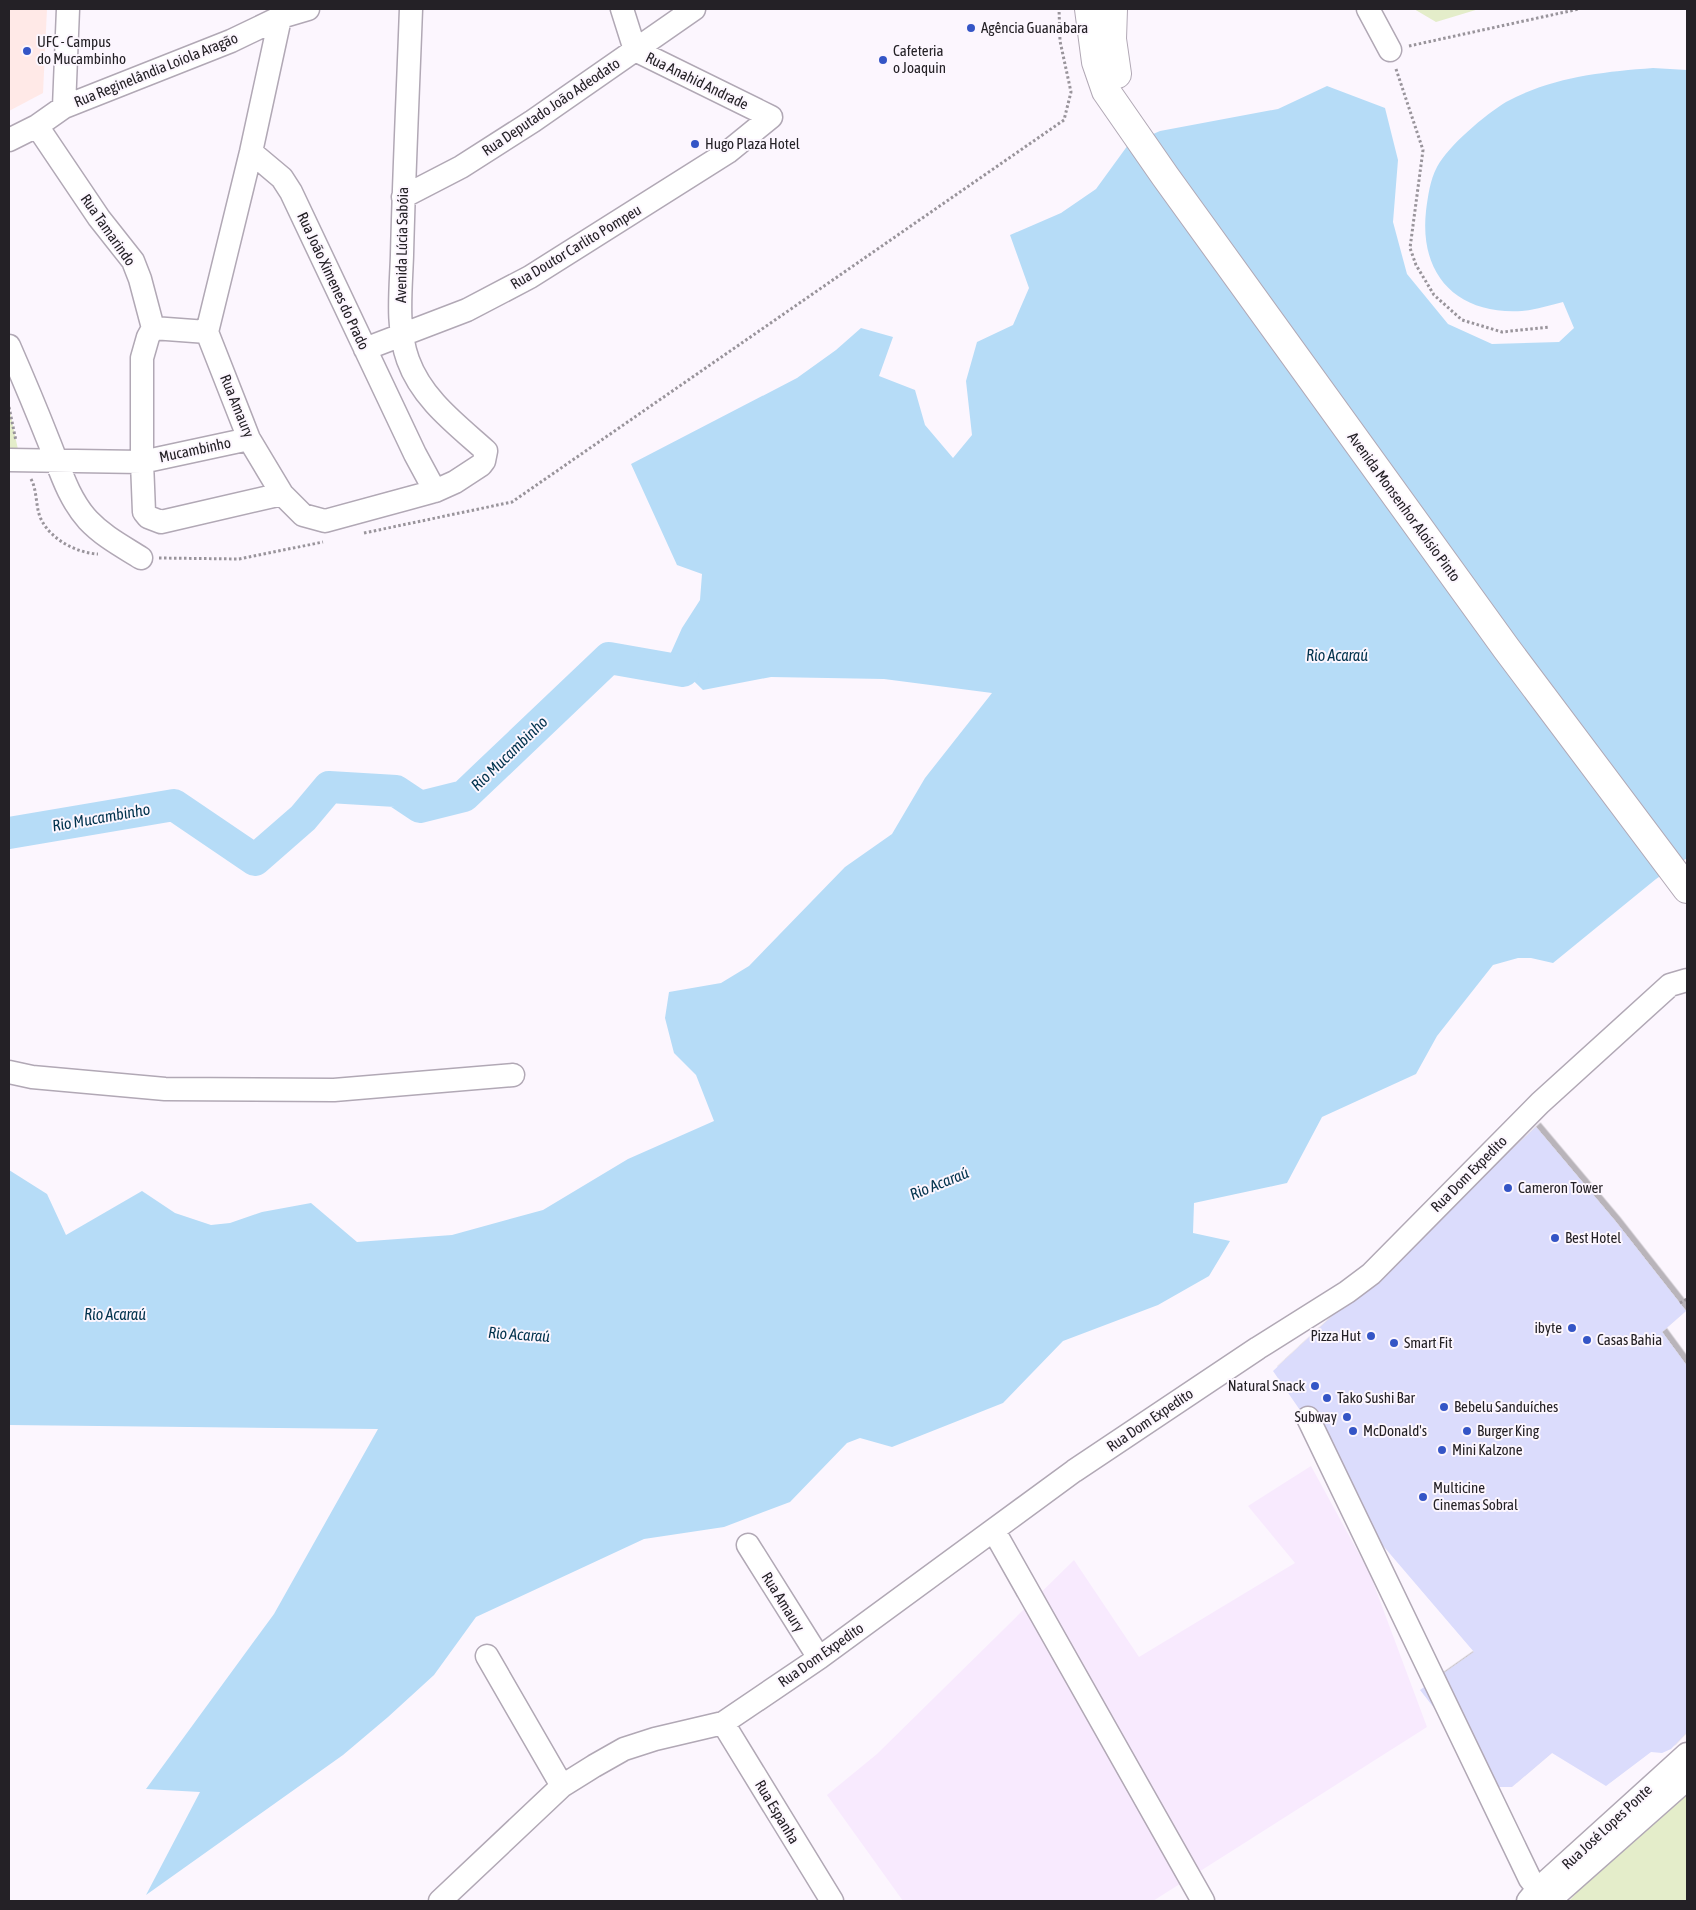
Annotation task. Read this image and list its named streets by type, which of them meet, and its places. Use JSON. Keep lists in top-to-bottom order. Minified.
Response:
{"streets":{"main road":["Avenida Monsenhor Aloísio Pinto"],"street":["Rua Reginelândia Loiola Aragão","Rua Anahid Andrade","Rua Deputado João Adeodato","Rua Tamarindo","Avenida Lúcia Sabóia","Rua Doutor Carlito Pompeu","Rua João Ximenes do Prado","Rua Amaury","Mucambinho","Rua Dom Expedito","Rua Espanha","Rua José Lopes Ponte"]},"crossings":[["Rua Reginelândia Loiola Aragão","Rua Tamarindo"],["Rua Anahid Andrade","Rua Deputado João Adeodato"],["Rua Anahid Andrade","Rua Doutor Carlito Pompeu"],["Rua Deputado João Adeodato","Avenida Lúcia Sabóia"],["Avenida Lúcia Sabóia","Rua Doutor Carlito Pompeu"],["Avenida Lúcia Sabóia","Rua João Ximenes do Prado"],["Avenida Lúcia Sabóia","Rua Amaury"],["Rua Doutor Carlito Pompeu","Rua João Ximenes do Prado"],["Rua João Ximenes do Prado","Rua Amaury"],["Rua Amaury","Mucambinho"],["Rua Amaury","Rua Dom Expedito"],["Rua Dom Expedito","Rua Espanha"]],"water":["Rio Acaraú","Rio Mucambinho"],"places":["Agência Guanabara","UFC - Campus do Mucambinho","Cafeteria o Joaquin","Hugo Plaza Hotel","Cameron Tower","Best Hotel","ibyte","Pizza Hut","Casas Bahia","Smart Fit","Natural Snack","Tako Sushi Bar","Bebelu Sanduíches","Subway","McDonald's","Burger King","Mini Kalzone","Multicine Cinemas Sobral"]}
